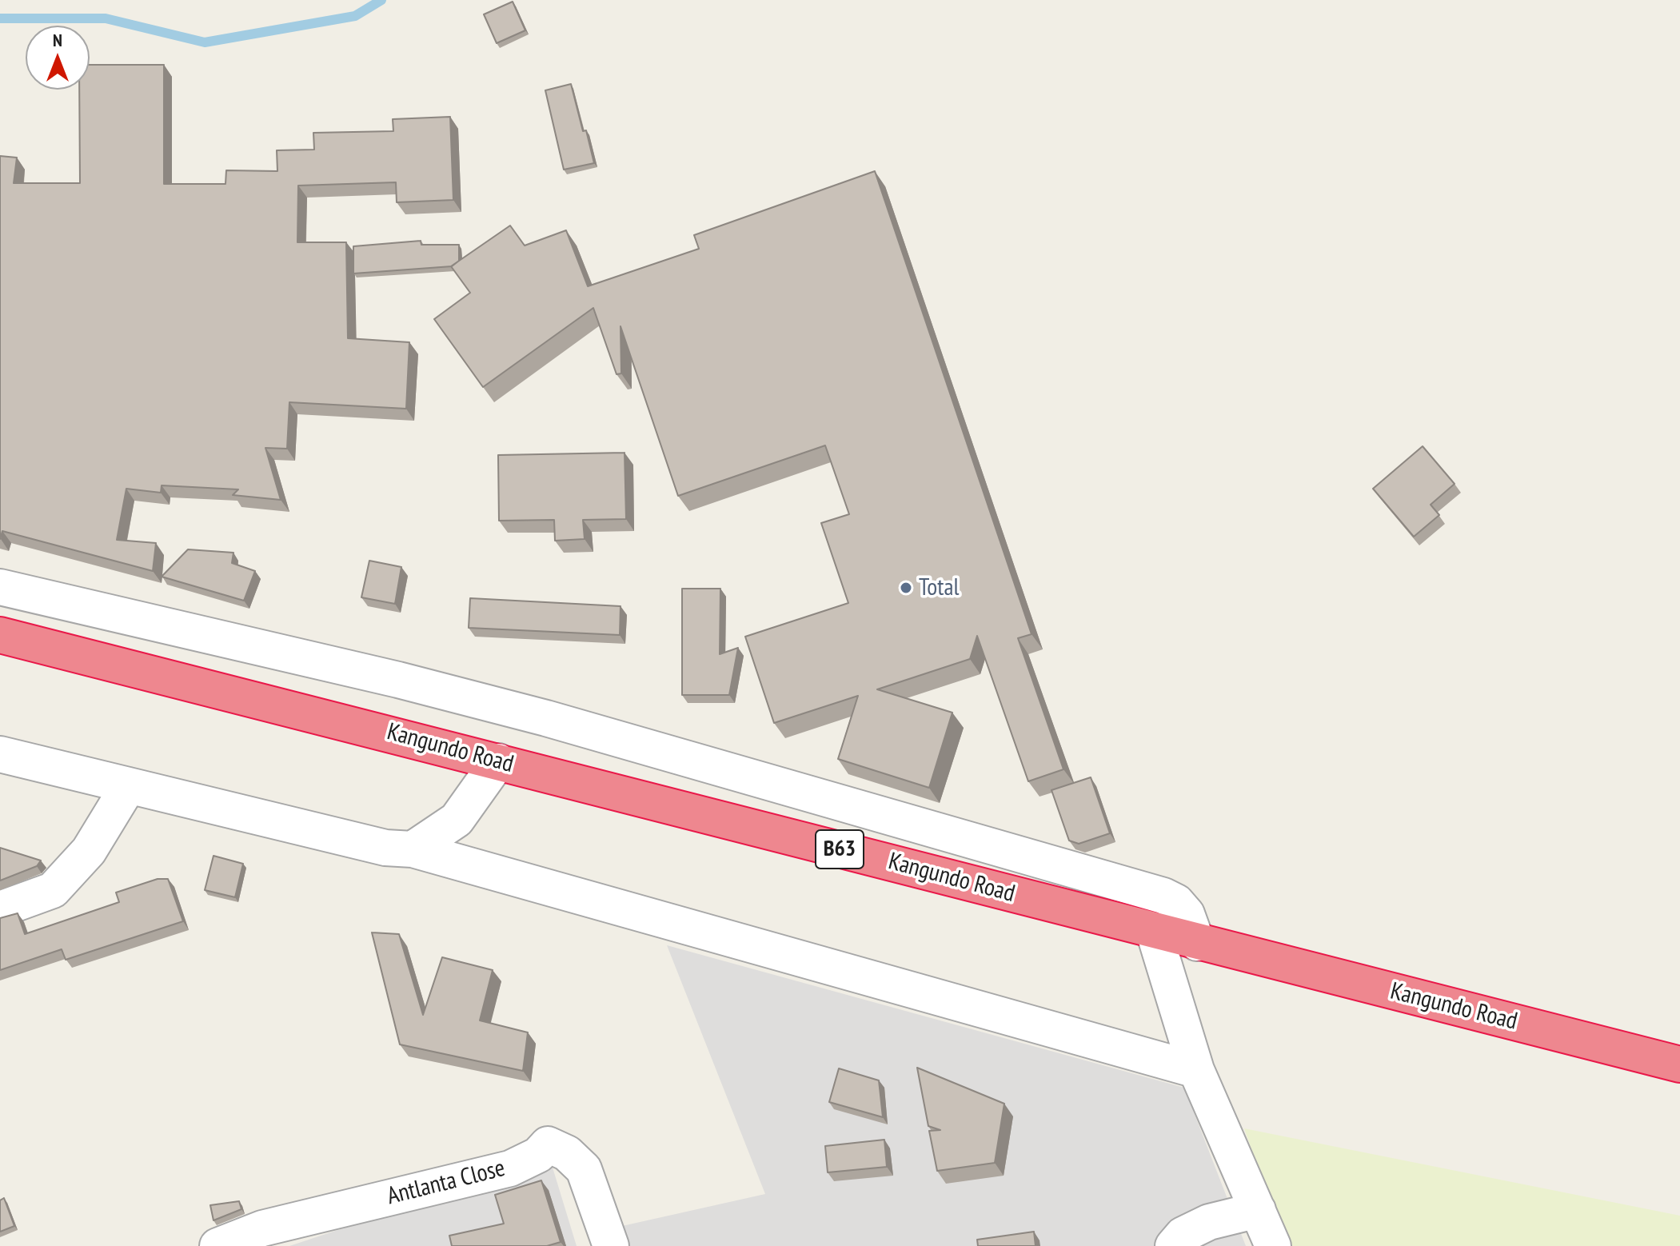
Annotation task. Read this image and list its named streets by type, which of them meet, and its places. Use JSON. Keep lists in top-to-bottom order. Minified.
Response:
{"streets":{"highway":["Kangundo Road","B63"],"street":["Antlanta Close"]},"places":["Total"],"north":"top"}
